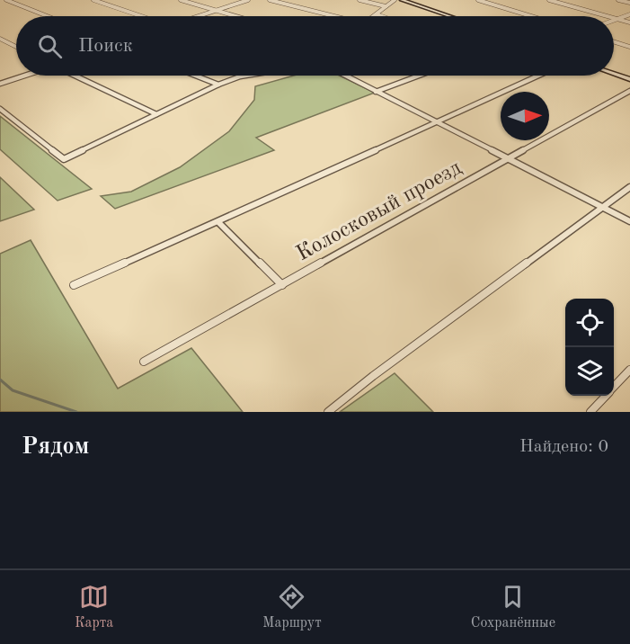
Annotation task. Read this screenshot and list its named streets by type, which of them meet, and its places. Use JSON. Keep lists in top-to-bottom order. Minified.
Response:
{"streets":{"street":["Колосковый проезд"]},"north":"right","page":{"search":"Поиск","heading":["Рядом","Найдено: 0"],"nav":["Карта","Маршрут","Сохранённые"]}}
